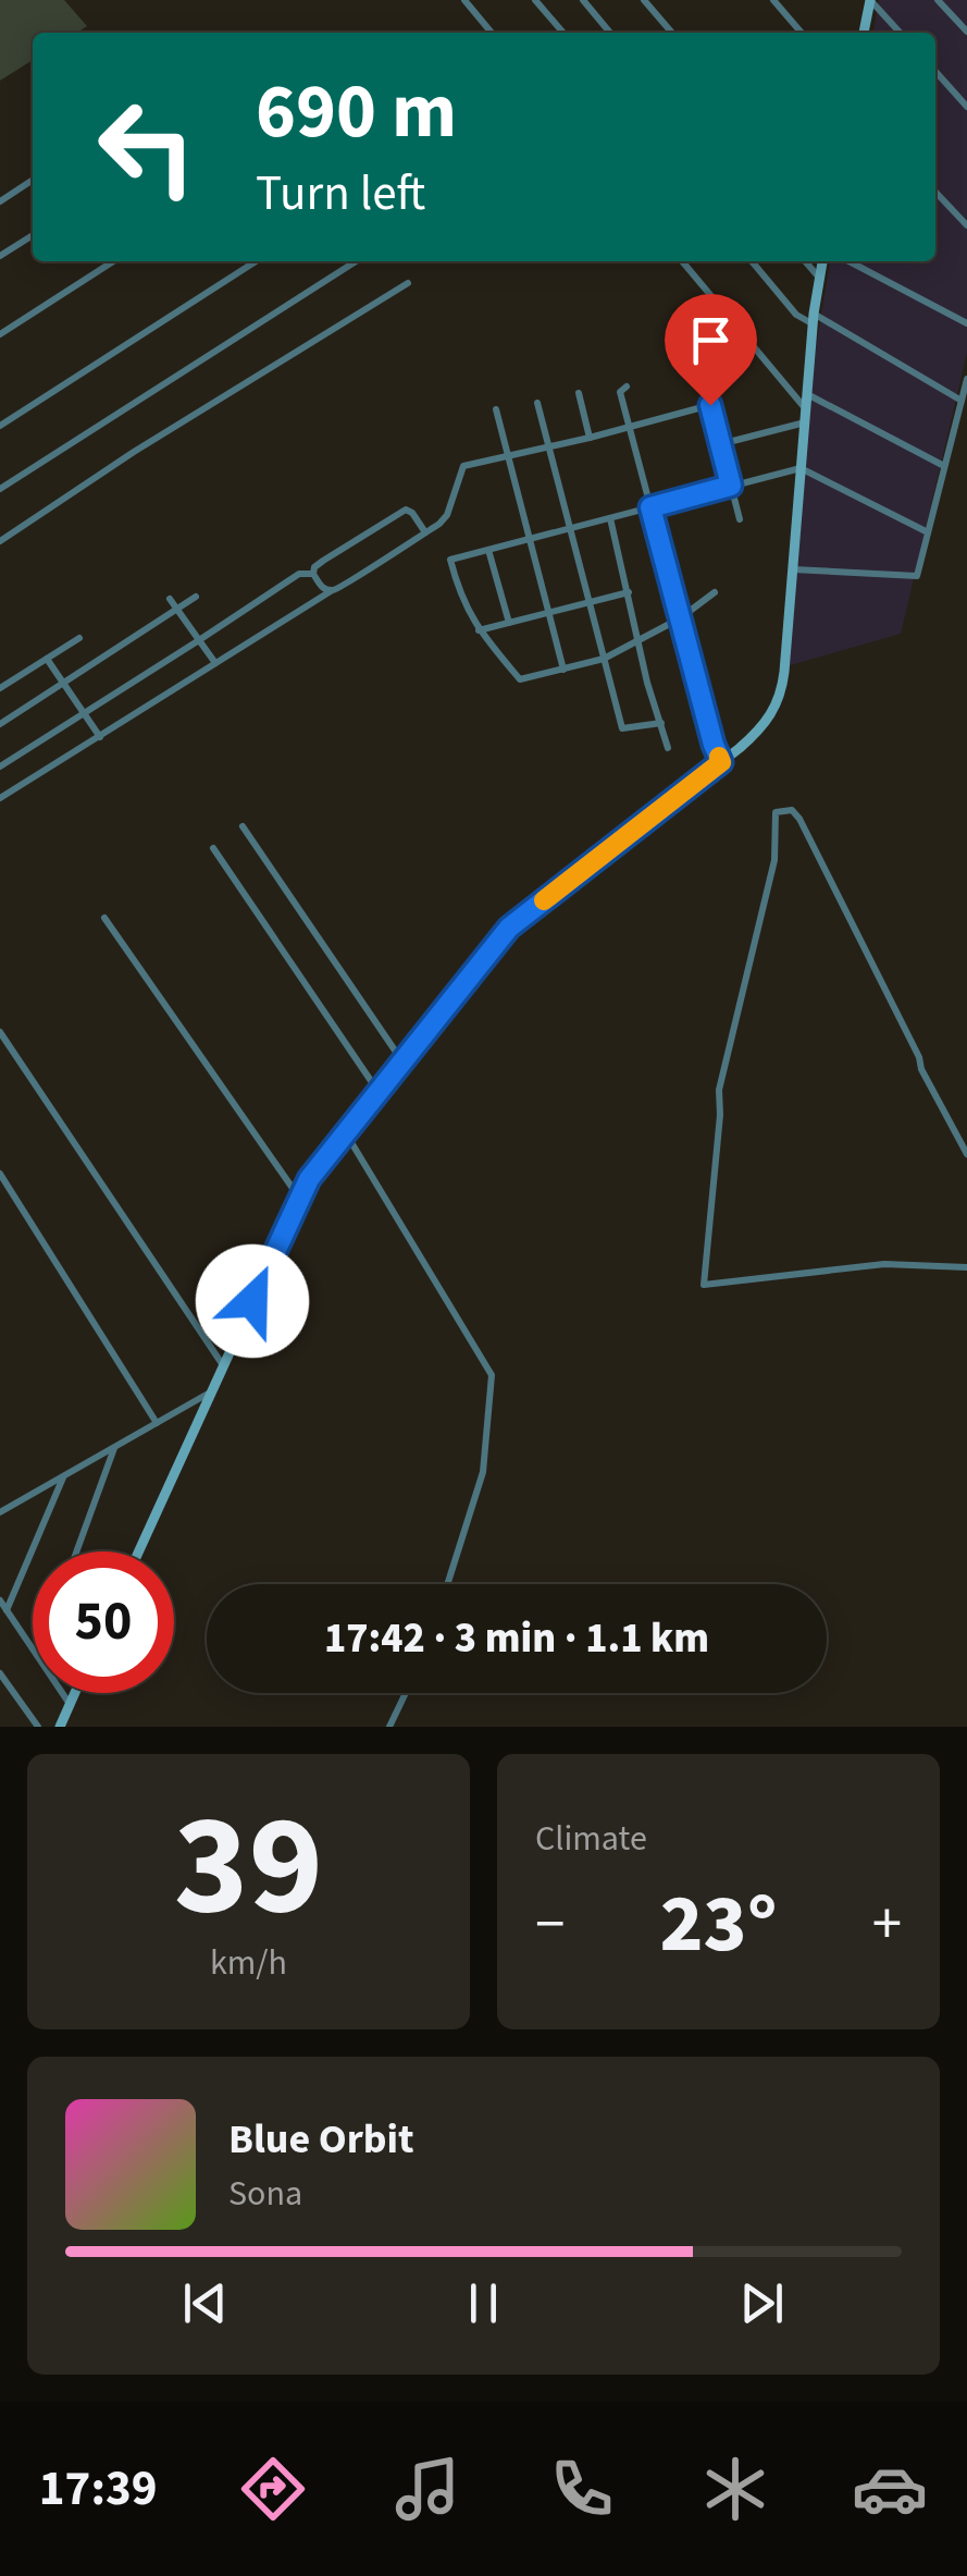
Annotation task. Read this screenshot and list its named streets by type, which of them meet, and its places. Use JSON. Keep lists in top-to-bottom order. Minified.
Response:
{"page":{"turn":["690 m","Turn left"],"limit":"50","trip":"17:42 · 3 min · 1.1 km","tile":[["39","km/h"],"Climate"],"heat":["−","23°","+"],"song":["Blue Orbit","Sona"],"tabs":"17:39"}}
